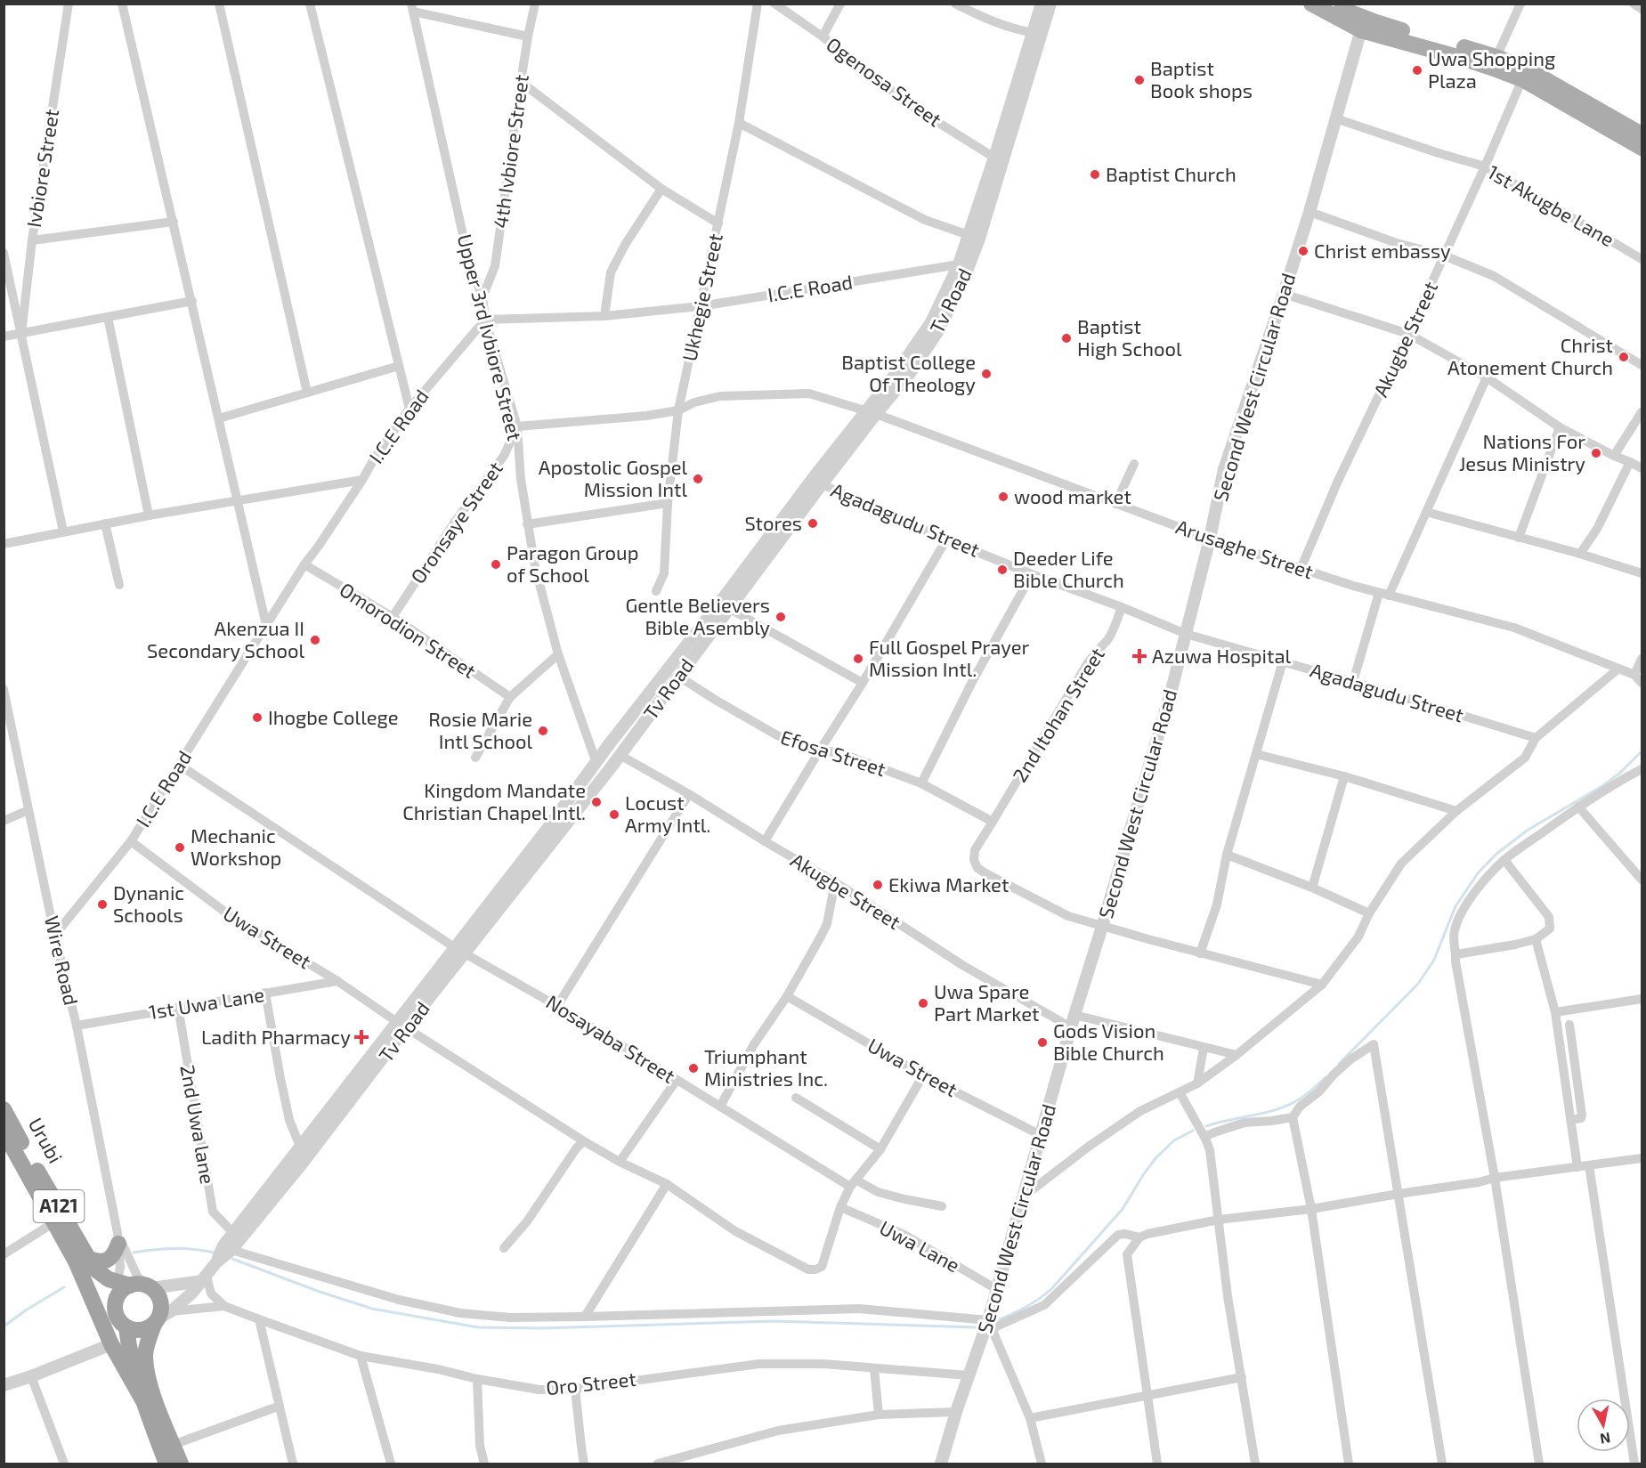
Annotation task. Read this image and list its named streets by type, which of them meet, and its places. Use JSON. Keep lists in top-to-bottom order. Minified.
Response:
{"streets":{"highway":["Urubi","A121"],"street":["Ogenosa Street","4th Ivbiore Street","Ivbiore Street","1st Akugbe Lane","I.C.E Road","Ukhegie Street","Tv Road","Upper 3rd Ivbiore Street","Akugbe Street","Second West Circular Road","Agadagudu Street","Oronsaye Street","Arusaghe Street","Omorodion Street","2nd Itohan Street","Efosa Street","Uwa Street","Wire Road","1st Uwa Lane","Nosayaba Street","2nd Uwa lane","Uwa Lane","Oro Street"]},"crossings":[["Ogenosa Street","Tv Road"],["4th Ivbiore Street","Upper 3rd Ivbiore Street"],["1st Akugbe Lane","Akugbe Street"],["1st Akugbe Lane","Second West Circular Road"],["I.C.E Road","Ukhegie Street"],["I.C.E Road","Tv Road"],["I.C.E Road","Upper 3rd Ivbiore Street"],["I.C.E Road","Omorodion Street"],["I.C.E Road","Uwa Street"],["I.C.E Road","Wire Road"],["I.C.E Road","Nosayaba Street"],["Ukhegie Street","Arusaghe Street"],["Tv Road","Upper 3rd Ivbiore Street"],["Tv Road","Akugbe Street"],["Tv Road","Agadagudu Street"],["Tv Road","Arusaghe Street"],["Tv Road","Efosa Street"],["Tv Road","Uwa Street"],["Tv Road","Wire Road"],["Tv Road","Nosayaba Street"],["Tv Road","2nd Uwa lane"],["Tv Road","Urubi"],["Tv Road","A121"],["Tv Road","Oro Street"],["Upper 3rd Ivbiore Street","Oronsaye Street"],["Upper 3rd Ivbiore Street","Arusaghe Street"],["Akugbe Street","Second West Circular Road"],["Akugbe Street","Arusaghe Street"],["Second West Circular Road","Agadagudu Street"],["Second West Circular Road","Arusaghe Street"],["Second West Circular Road","2nd Itohan Street"],["Second West Circular Road","Uwa Street"],["Second West Circular Road","Uwa Lane"],["Second West Circular Road","Oro Street"],["Agadagudu Street","2nd Itohan Street"],["Oronsaye Street","Arusaghe Street"],["Oronsaye Street","Omorodion Street"],["2nd Itohan Street","Efosa Street"],["Uwa Street","1st Uwa Lane"],["Uwa Street","Uwa Lane"],["Wire Road","1st Uwa Lane"],["Wire Road","Urubi"],["Wire Road","A121"],["Wire Road","Oro Street"],["1st Uwa Lane","2nd Uwa lane"],["Urubi","A121"],["Urubi","Oro Street"],["A121","Oro Street"]],"places":{"other":["Uwa Shopping Plaza","Baptist Book shops","Baptist Church","Christ embassy","Baptist High School","Christ Atonement Church","Baptist College Of Theology","Nations For Jesus Ministry","Apostolic Gospel Mission Intl","wood market","Stores","Paragon Group of School","Deeder Life Bible Church","Gentle Believers Bible Asembly","Akenzua II Secondary School","Full Gospel Prayer Mission Intl.","Ihogbe College","Rosie Marie Intl School","Kingdom Mandate Christian Chapel Intl.","Locust Army Intl.","Mechanic Workshop","Ekiwa Market","Dynanic Schools","Uwa Spare Part Market","Gods Vision Bible Church","Triumphant Ministries Inc."],"health":["Azuwa Hospital","Ladith Pharmacy"]},"north":"bottom"}
